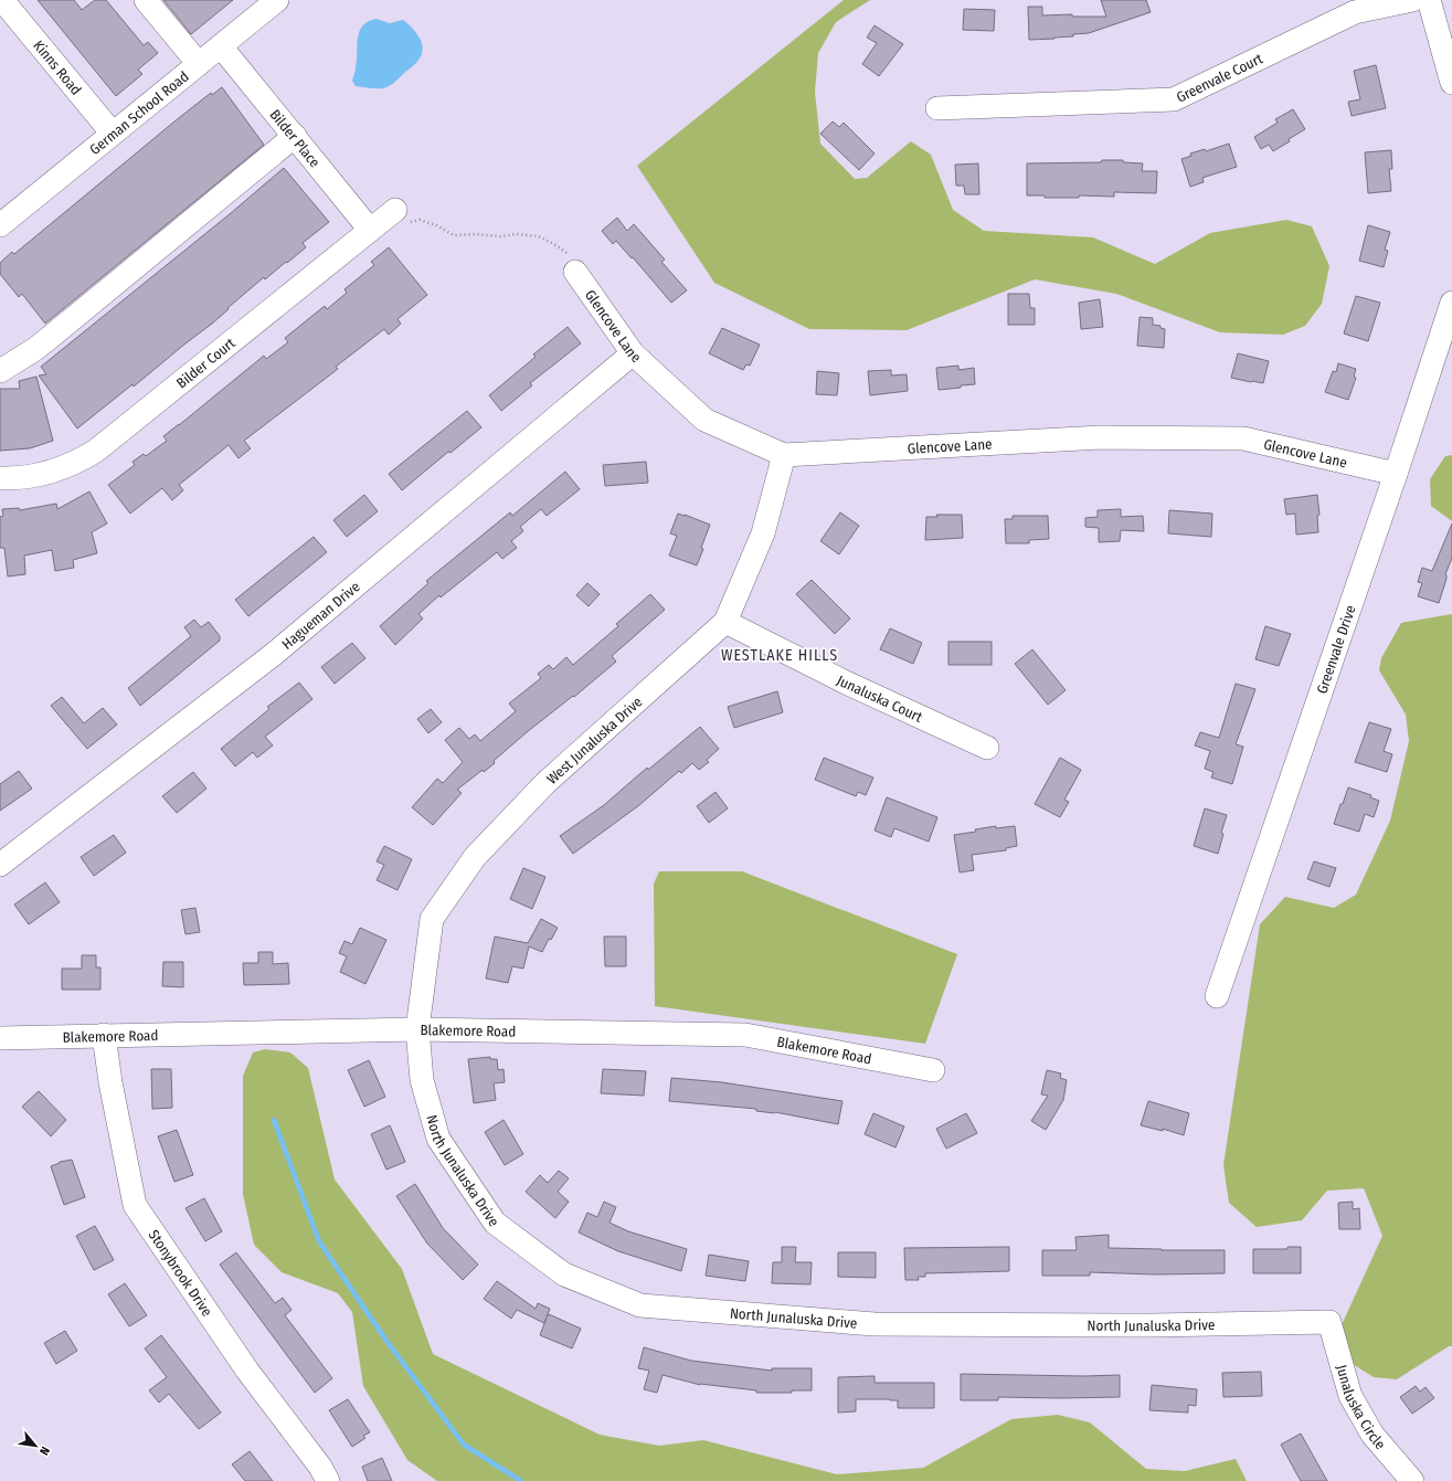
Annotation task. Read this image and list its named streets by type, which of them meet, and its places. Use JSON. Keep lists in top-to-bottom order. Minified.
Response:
{"streets":{"street":["Kinns Road","Greenvale Court","German School Road","Bilder Place","Glencove Lane","Bilder Court","Hagueman Drive","Greenvale Drive","Junaluska Court","West Junaluska Drive","Blakemore Road","North Junaluska Drive","Stonybrook Drive","Junaluska Circle"]},"crossings":[["Kinns Road","German School Road"],["German School Road","Bilder Place"],["Bilder Place","Bilder Court"],["Glencove Lane","Hagueman Drive"],["Glencove Lane","Greenvale Drive"],["Glencove Lane","West Junaluska Drive"],["Junaluska Court","West Junaluska Drive"],["West Junaluska Drive","Blakemore Road"],["West Junaluska Drive","North Junaluska Drive"],["Blakemore Road","North Junaluska Drive"],["Blakemore Road","Stonybrook Drive"],["North Junaluska Drive","Junaluska Circle"]],"districts":["WESTLAKE HILLS"],"north":"bottom right"}
